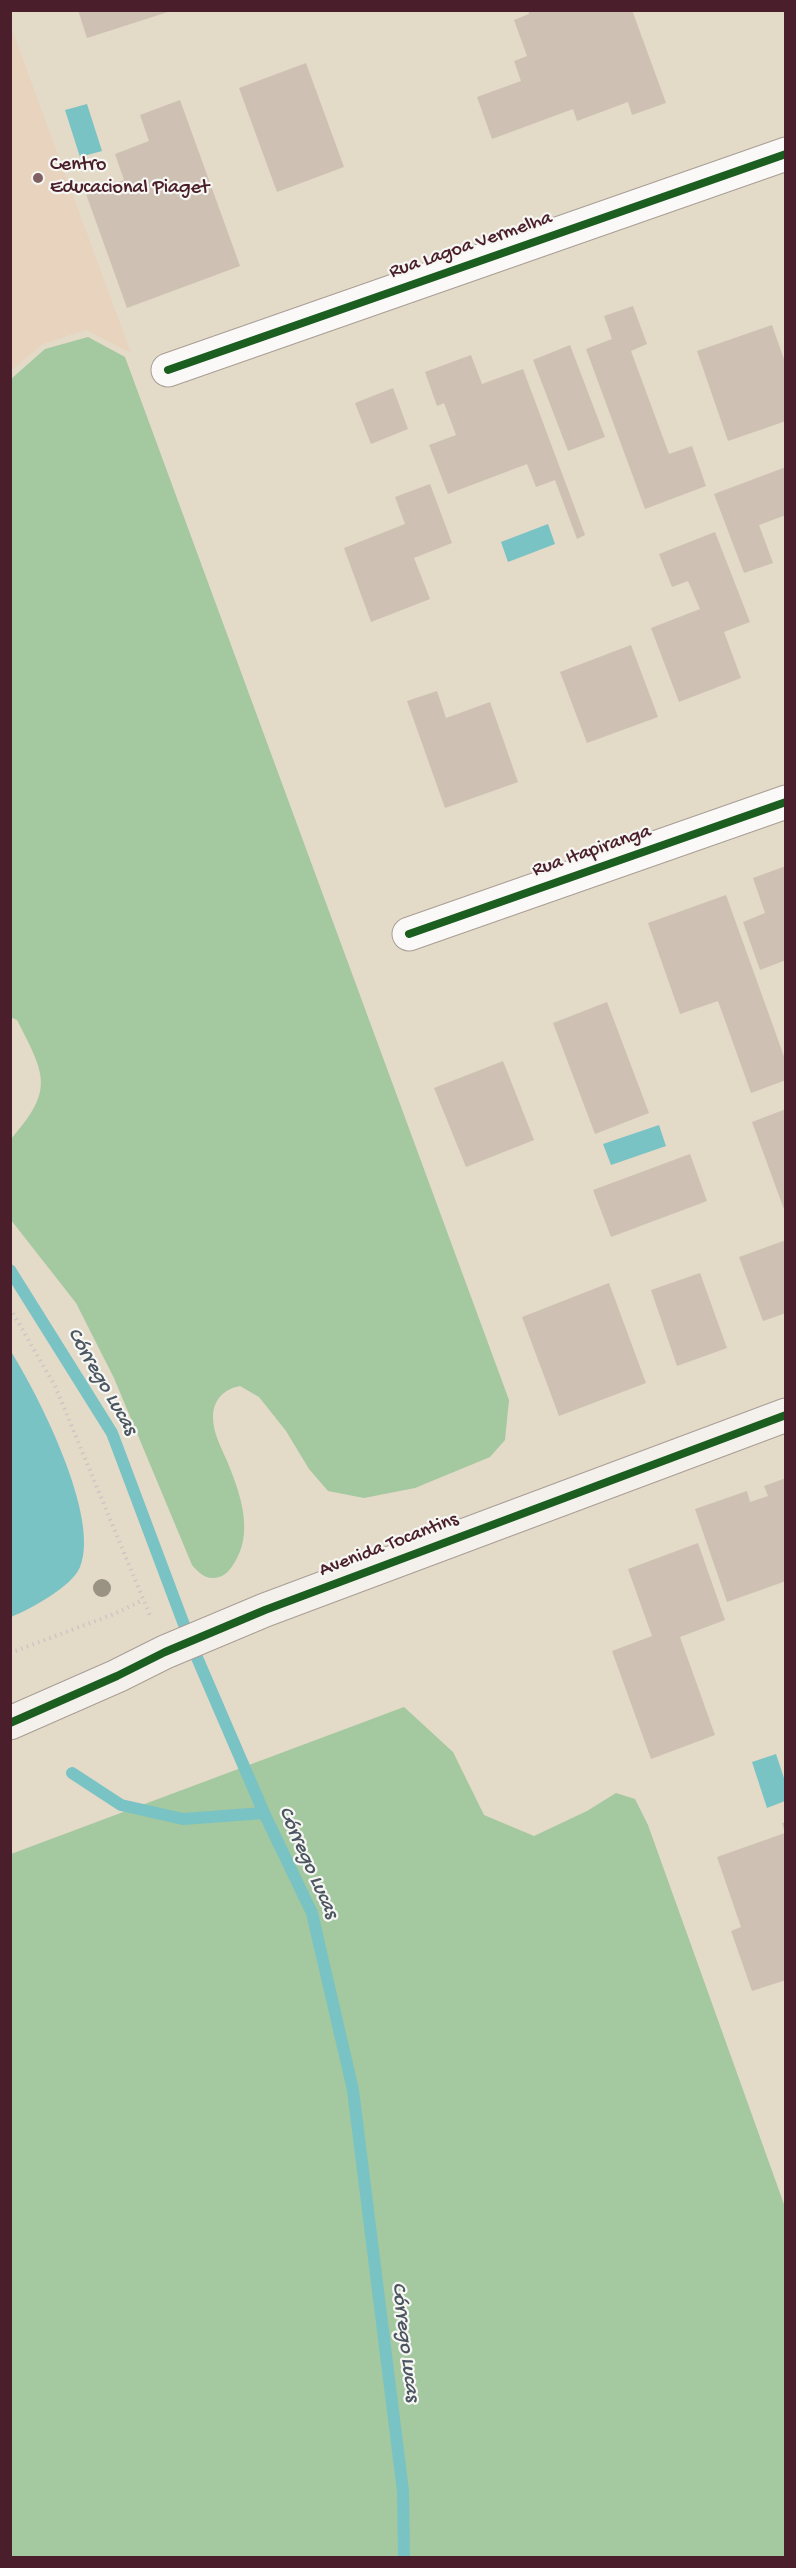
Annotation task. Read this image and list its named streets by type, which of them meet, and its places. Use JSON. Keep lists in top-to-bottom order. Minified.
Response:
{"streets":{"street":["Rua Lagoa Vermelha","Rua Itapiranga","Avenida Tocantins"]},"water":["Córrego Lucas"],"places":["Centro Educacional Piaget"]}
